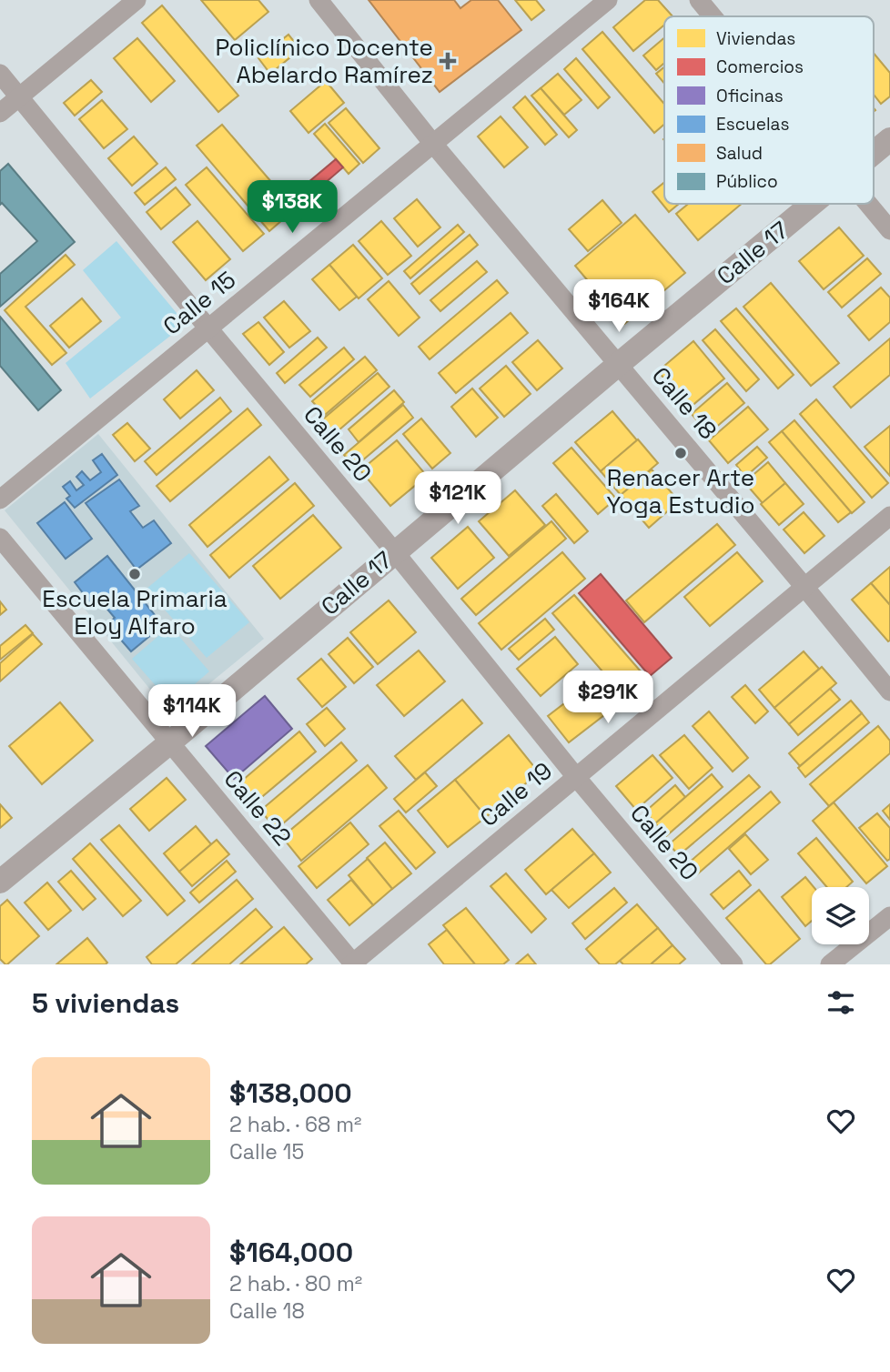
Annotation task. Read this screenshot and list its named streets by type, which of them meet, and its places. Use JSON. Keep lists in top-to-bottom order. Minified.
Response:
{"streets":{"street":["Calle 17","Calle 15","Calle 18","Calle 20","Calle 19","Calle 22"]},"crossings":[["Calle 17","Calle 18"],["Calle 17","Calle 20"],["Calle 17","Calle 22"],["Calle 15","Calle 18"],["Calle 15","Calle 20"],["Calle 18","Calle 19"],["Calle 20","Calle 19"],["Calle 19","Calle 22"]],"places":{"health":["Policlínico Docente Abelardo Ramírez"],"other":["Renacer Arte Yoga Estudio","Escuela Primaria Eloy Alfaro"]},"legend":["Viviendas","Comercios","Oficinas","Escuelas","Salud","Público"],"page":{"price":["$138K","$164K","$121K","$291K","$114K"],"heading":"5 viviendas","list":[{"name":"$138,000","note":"2 hab. · 68 m² · Calle 15"},{"name":"$164,000","note":"2 hab. · 80 m² · Calle 18"}]}}
